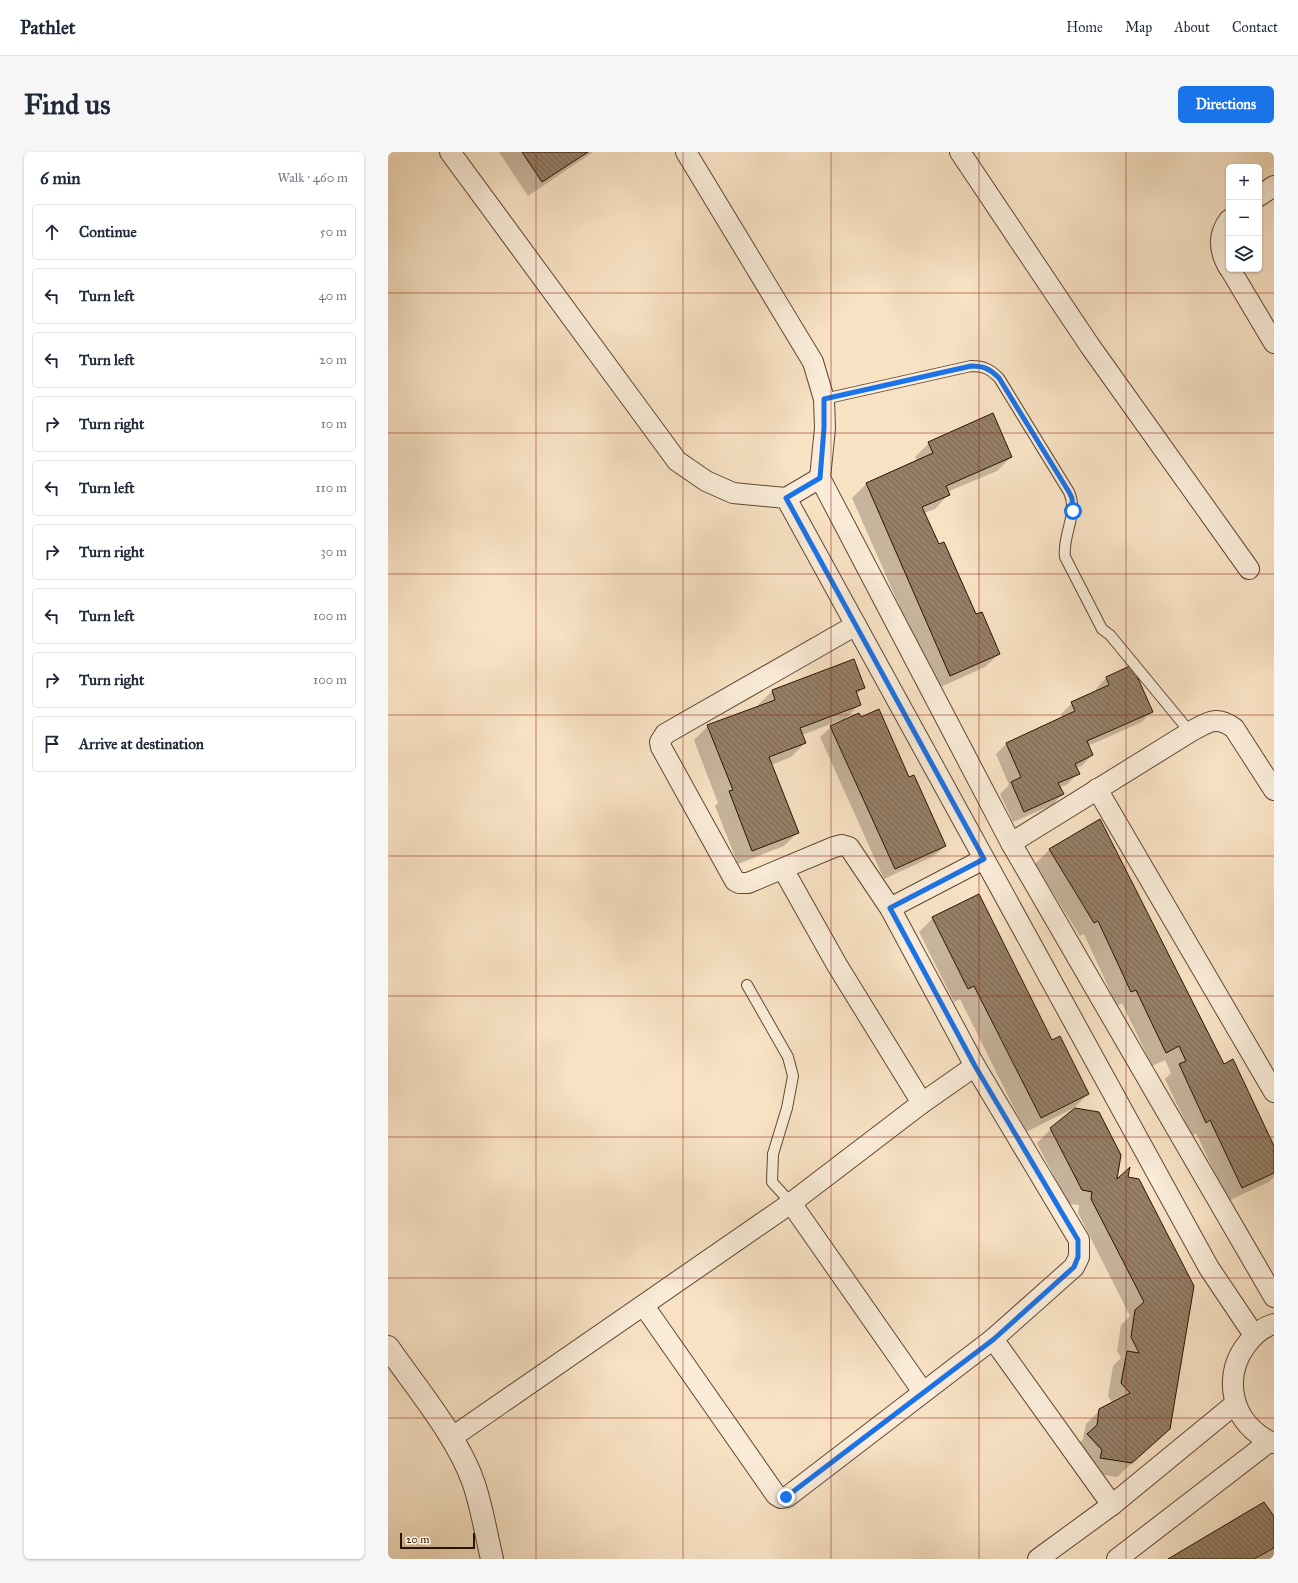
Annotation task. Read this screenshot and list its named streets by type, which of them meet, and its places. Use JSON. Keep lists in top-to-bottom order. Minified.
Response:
{"scale_bar":"20 m","page":{"header":"Pathlet","nav":["Home","Map","About","Contact"],"buttons":"Directions","title":"Find us","heading":["6 min","Walk · 460 m"],"map_buttons":["+","−"],"list":[["Continue","50 m"],["Turn left","40 m"],["Turn left","20 m"],["Turn right","10 m"],["Turn left","110 m"],["Turn right","30 m"],["Turn left","100 m"],["Turn right","100 m"],"Arrive at destination"],"scale":"20 m"}}
